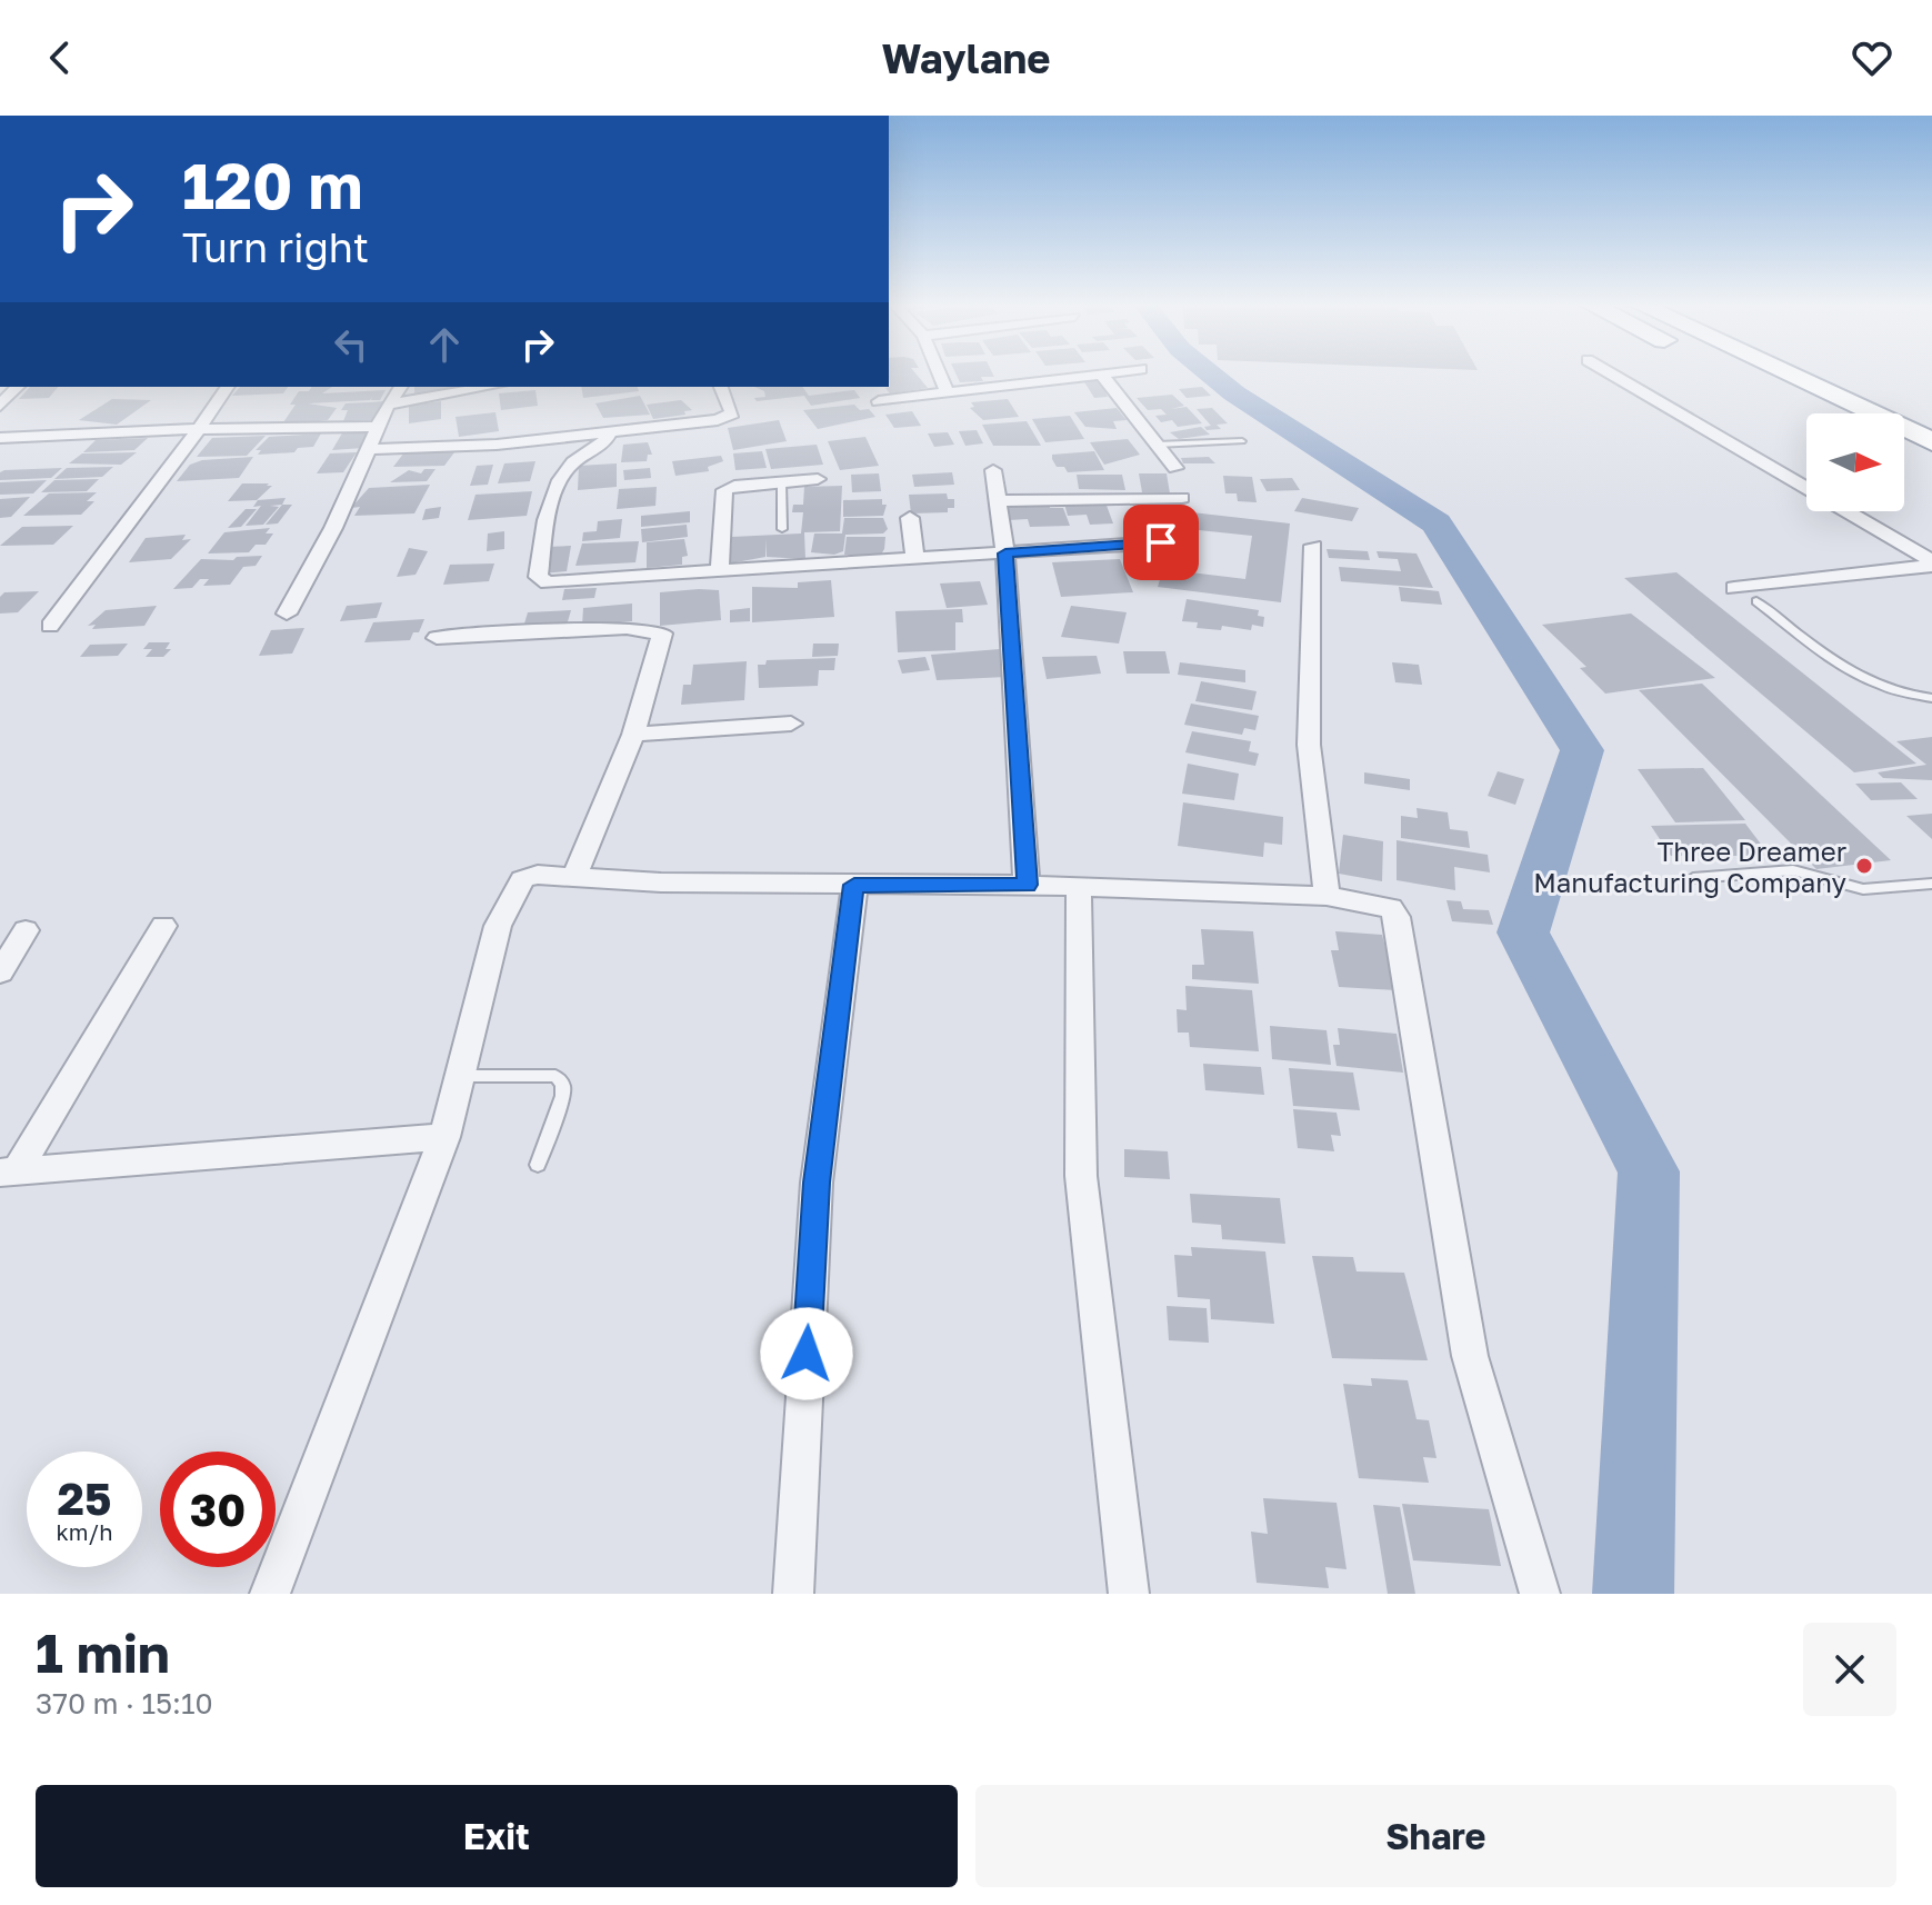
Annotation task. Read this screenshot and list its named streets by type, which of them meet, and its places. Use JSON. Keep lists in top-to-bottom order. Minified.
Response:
{"places":["Three Dreamer Manufacturing Company"],"north":"right","page":{"header":"Waylane","turn":["120 m","Turn right"],"speed":"25 km/h","limit":"30","heading":["1 min","370 m · 15:10"],"buttons":["Exit","Share"]}}
